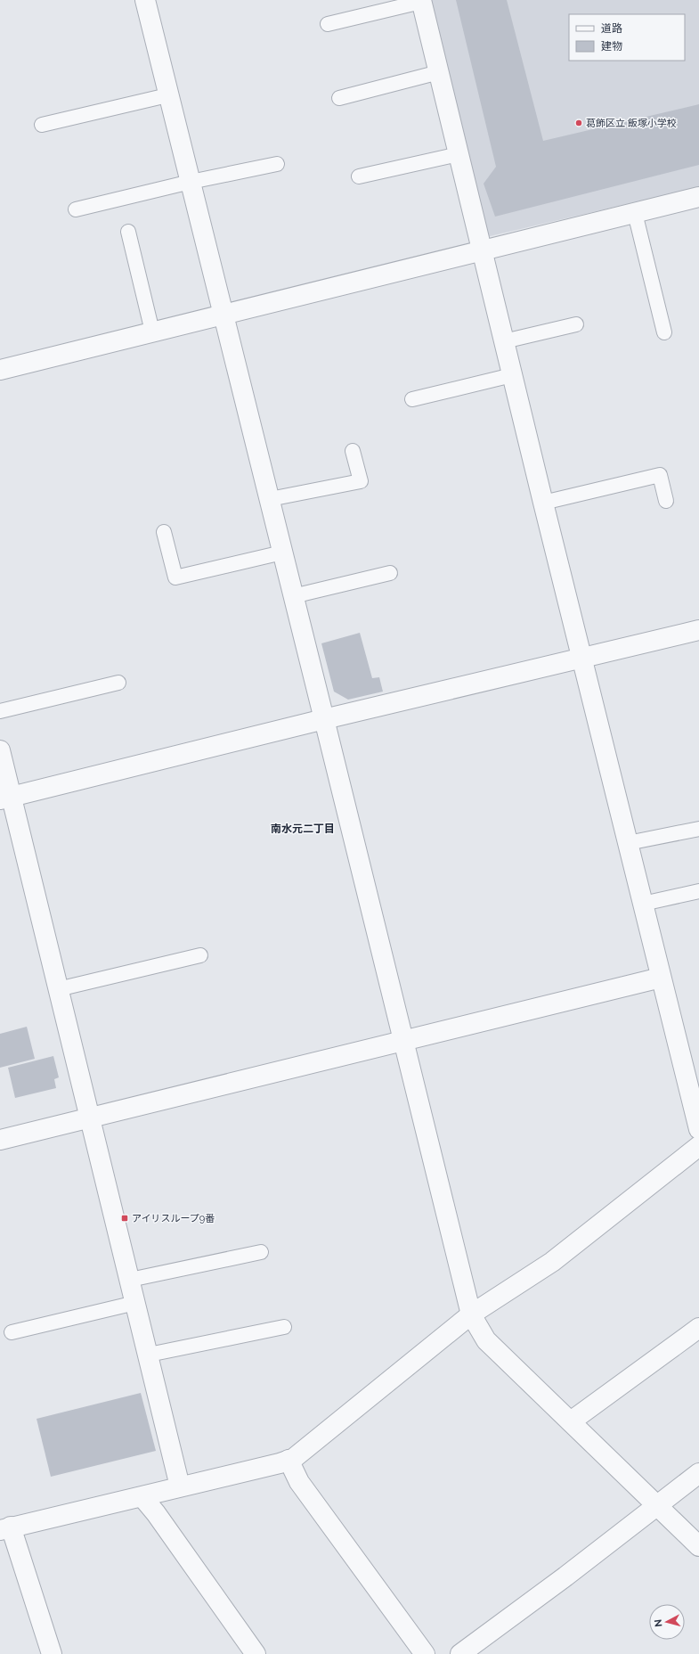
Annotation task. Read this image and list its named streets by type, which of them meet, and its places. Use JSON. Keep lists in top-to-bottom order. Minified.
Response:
{"districts":["南水元二丁目"],"places":{"other":["葛飾区立 飯塚小学校"],"transit":["アイリスループ9番"]},"legend":["道路","建物"],"north":"left"}
